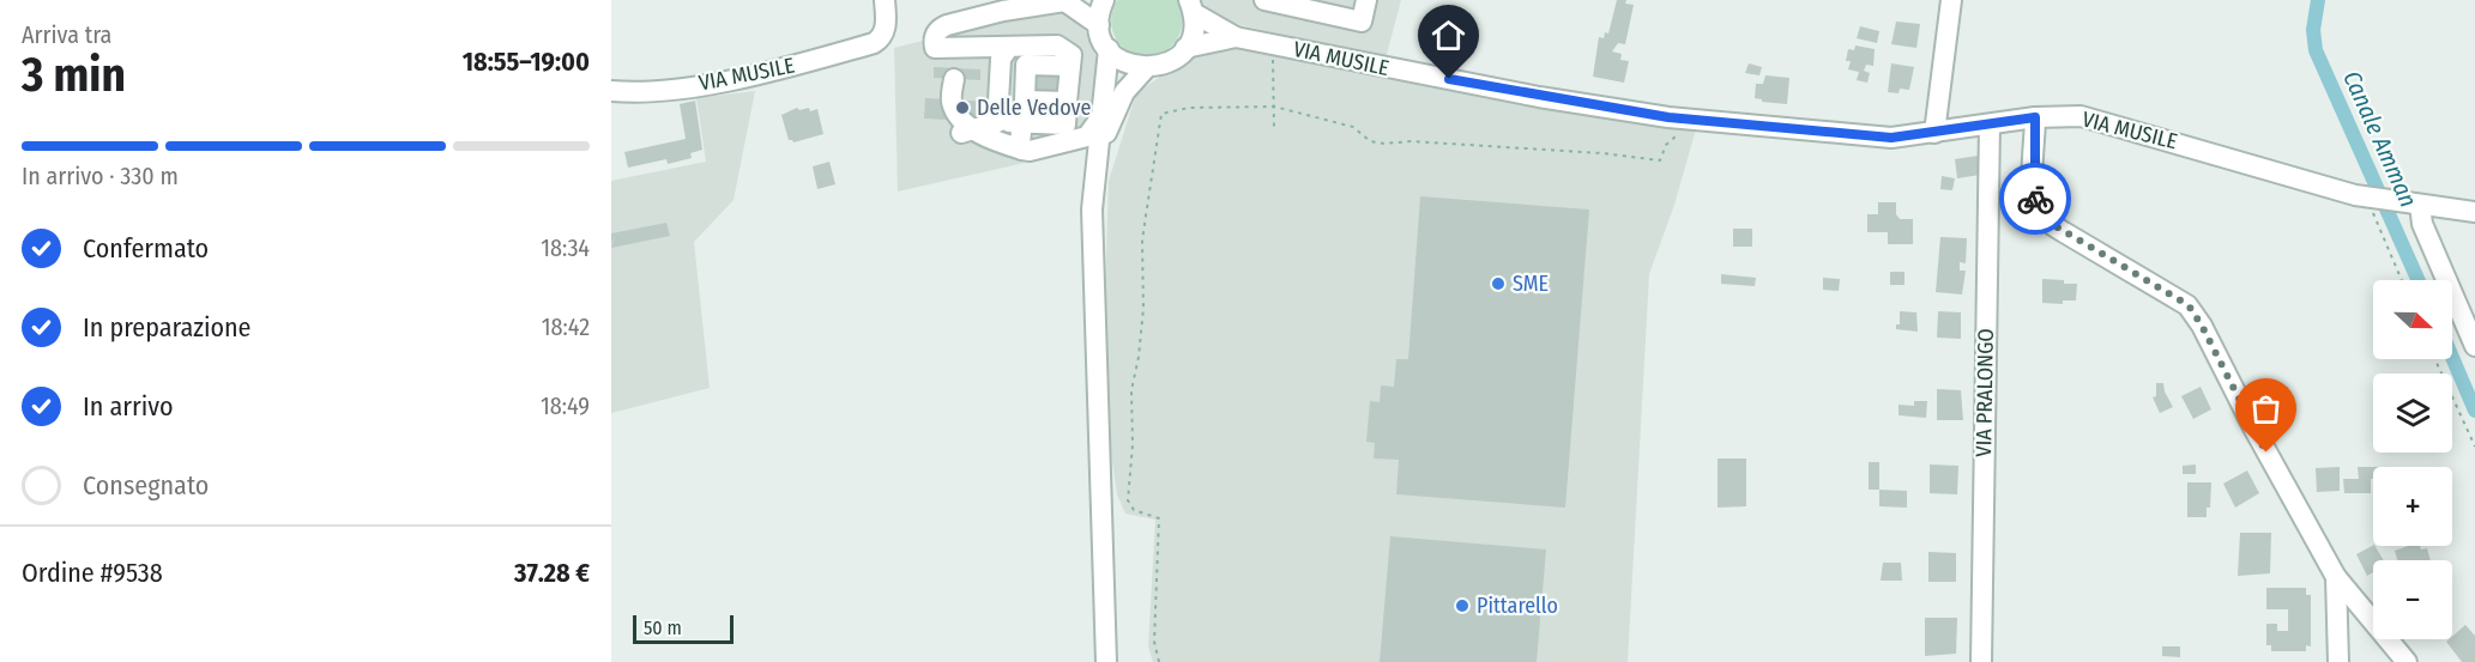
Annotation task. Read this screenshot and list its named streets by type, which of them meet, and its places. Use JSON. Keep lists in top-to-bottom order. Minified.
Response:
{"streets":{"street":["VIA MUSILE","VIA PRALONGO"]},"crossings":[["VIA MUSILE","VIA PRALONGO"]],"water":["Canale Amman"],"places":["Delle Vedove","SME","Pittarello"],"scale_bar":"50 m","north":"right","page":{"heading":["3 min","Arriva tra","18:55–19:00"],"panel":["Ordine #9538","37.28 €"],"bar":"In arrivo · 330 m","list":[["Confermato","18:34"],["In preparazione","18:42"],["In arrivo","18:49"],"Consegnato"],"map_buttons":["+","−"],"scale":"50 m"}}
